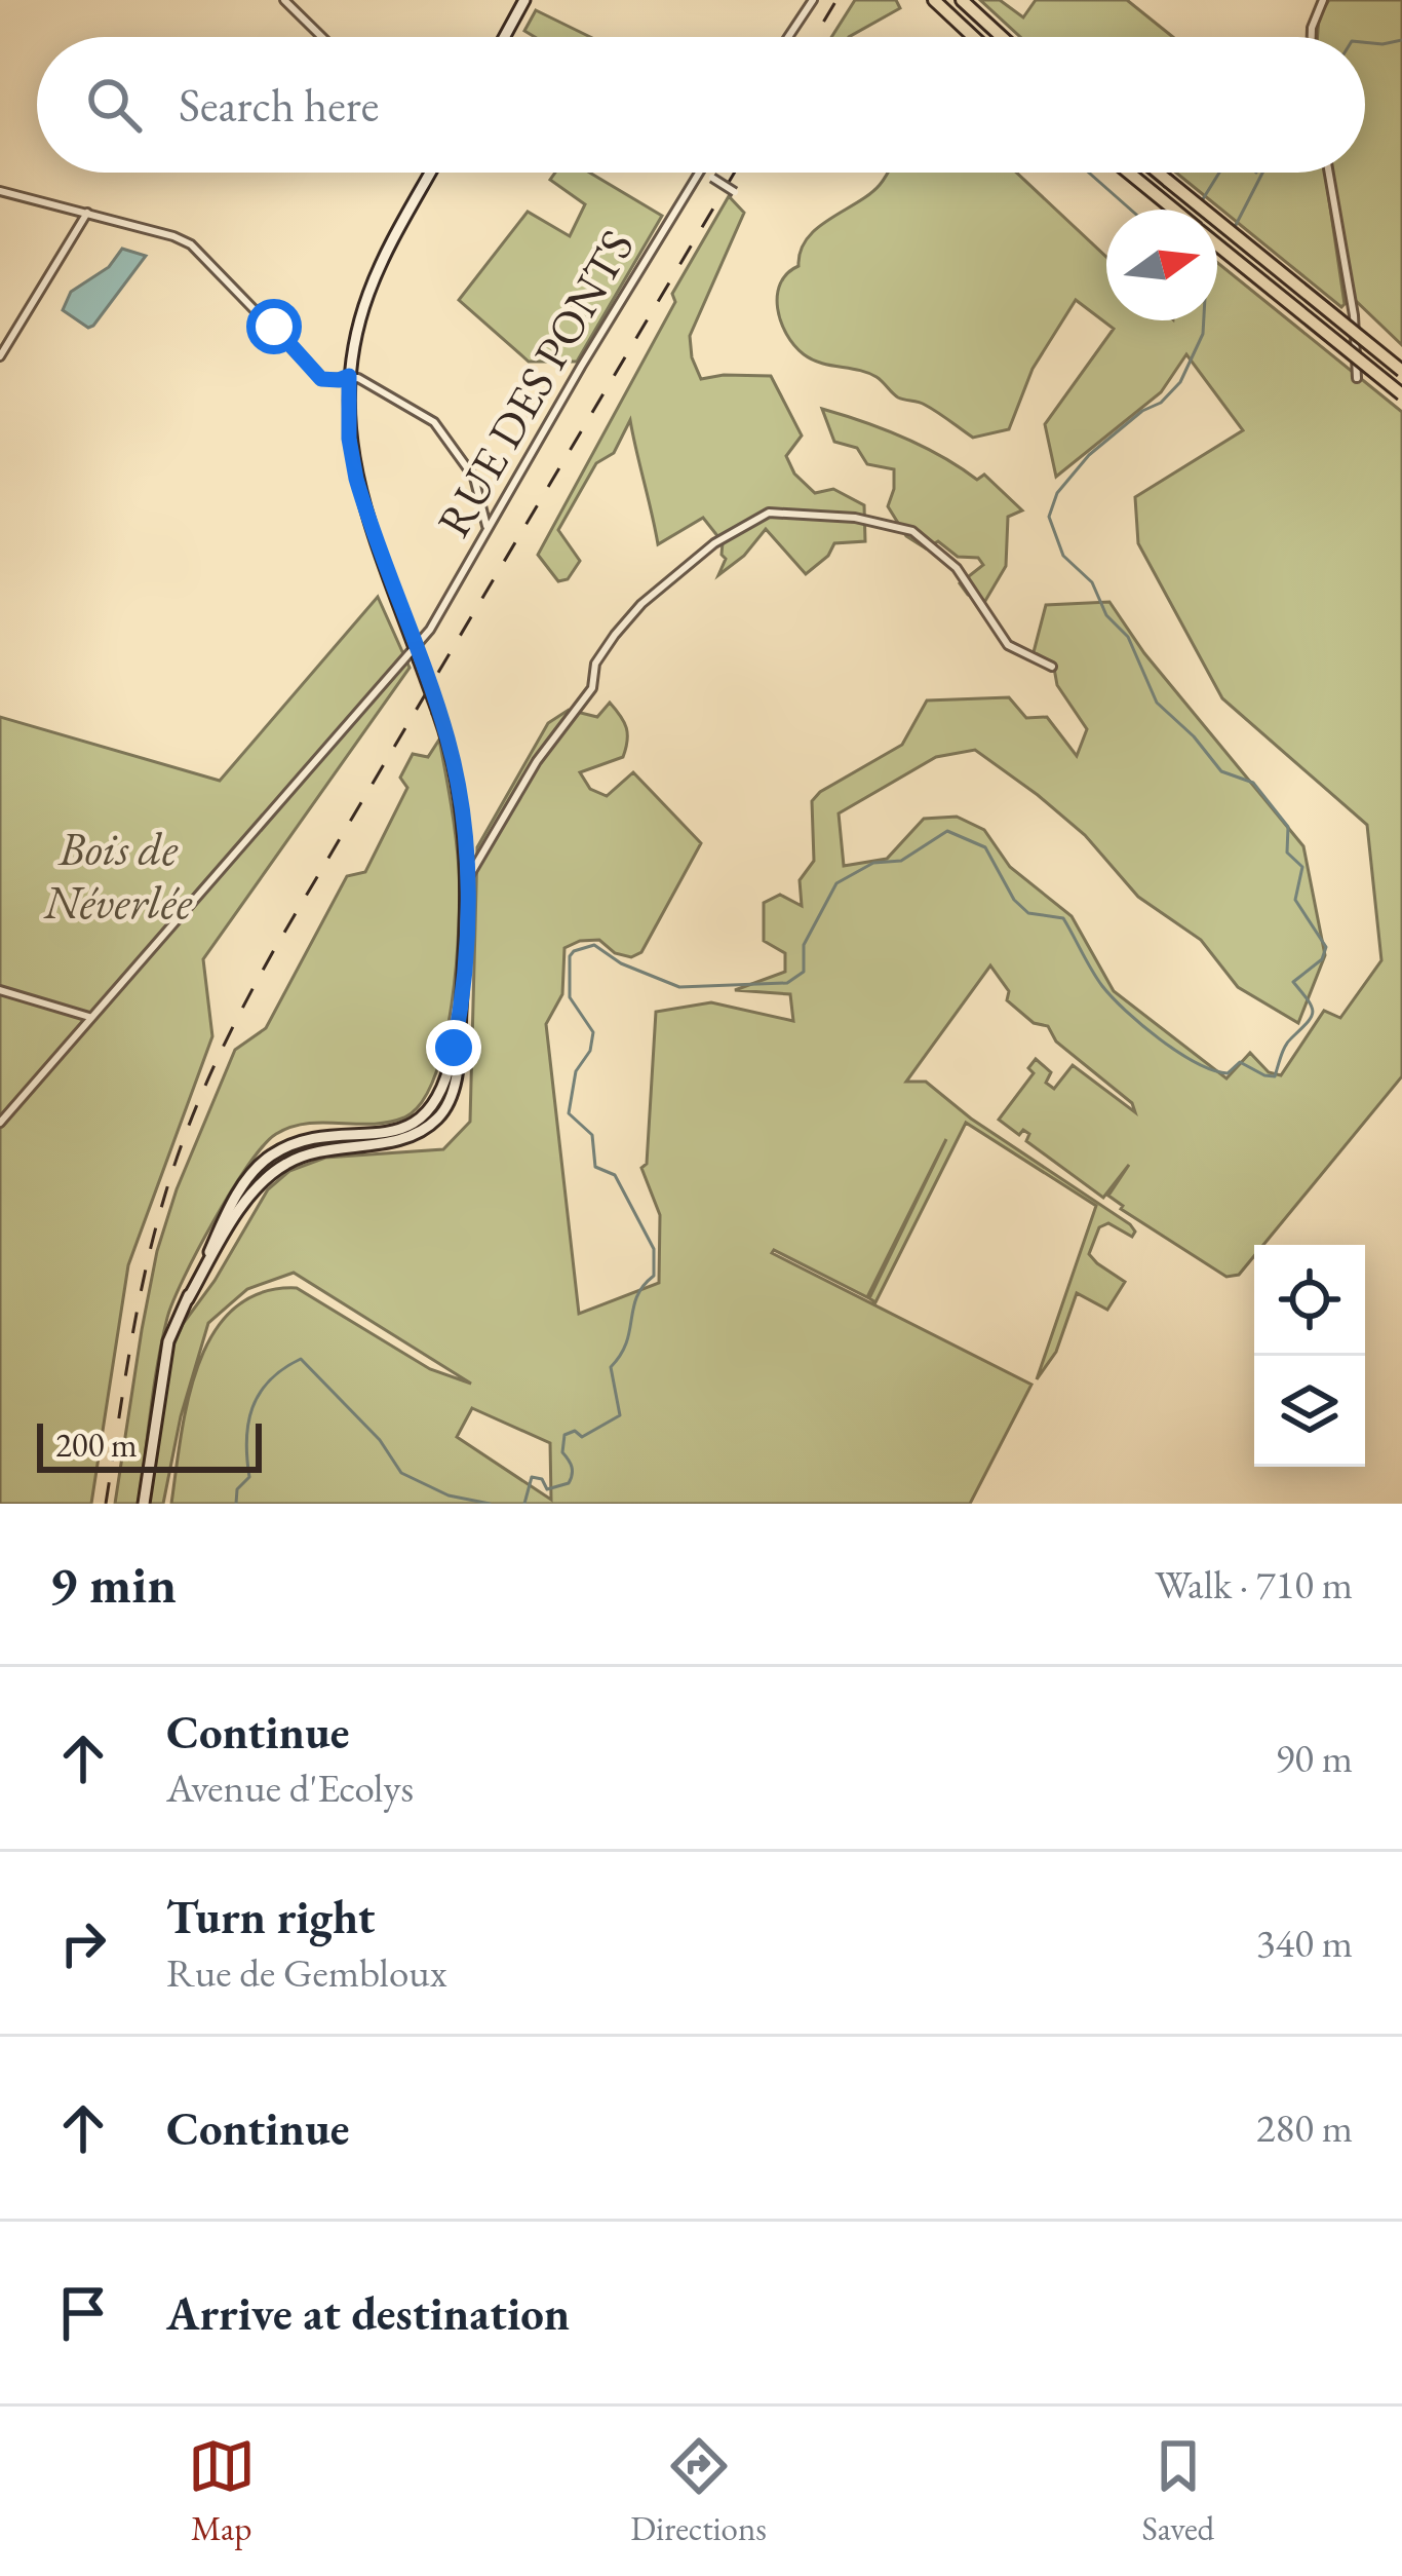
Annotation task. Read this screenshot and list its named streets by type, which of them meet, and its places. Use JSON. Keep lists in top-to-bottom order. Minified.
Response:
{"streets":{"street":["RUE DES PONTS"]},"parks":["Bois de Néverlée"],"scale_bar":"200 m","north":"right","page":{"search":"Search here","scale":"200 m","heading":["9 min","Walk · 710 m"],"list":[["Continue","Avenue d'Ecolys","90 m"],["Turn right","Rue de Gembloux","340 m"],["Continue","280 m"],"Arrive at destination"],"nav":["Map","Directions","Saved"]}}
